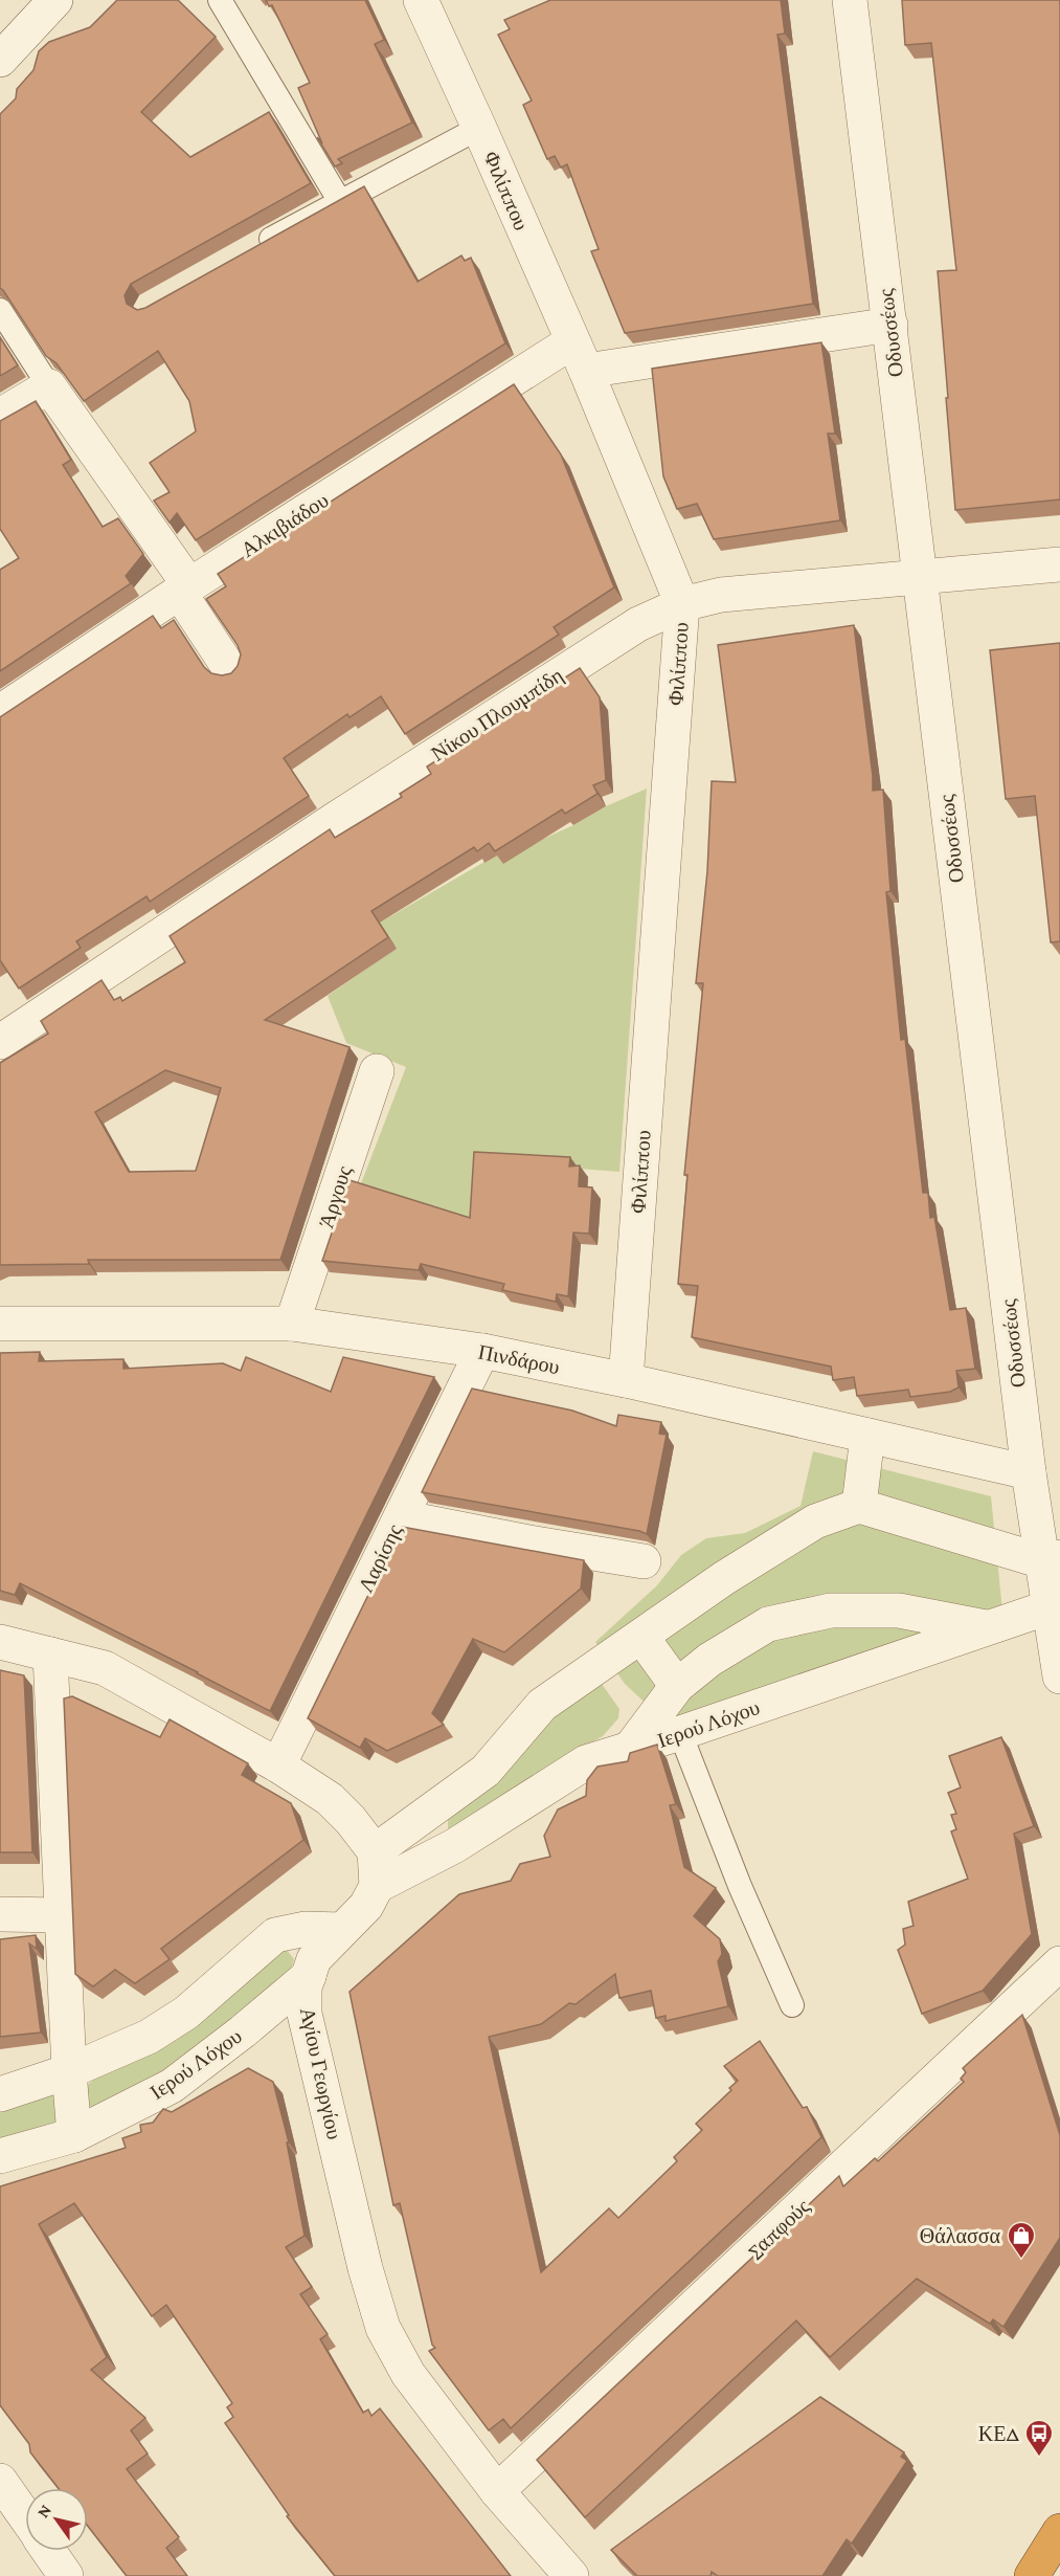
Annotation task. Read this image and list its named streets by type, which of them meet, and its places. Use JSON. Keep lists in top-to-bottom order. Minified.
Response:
{"streets":{"street":["Φιλίππου","Οδυσσέως","Αλκιβιάδου","Νίκου Πλουμπίδη","Άργους","Πινδάρου","Λαρίσης","Ιερού Λόχου","Αγίου Γεωργίου","Σαπφούς"]},"crossings":[["Φιλίππου","Αλκιβιάδου"],["Φιλίππου","Νίκου Πλουμπίδη"],["Φιλίππου","Πινδάρου"],["Οδυσσέως","Νίκου Πλουμπίδη"],["Οδυσσέως","Πινδάρου"],["Οδυσσέως","Ιερού Λόχου"],["Άργους","Πινδάρου"],["Πινδάρου","Λαρίσης"],["Ιερού Λόχου","Αγίου Γεωργίου"],["Αγίου Γεωργίου","Σαπφούς"]],"places":{"shop":["Θάλασσα"],"bus stop":["ΚΕΔ"]},"north":"top left"}
